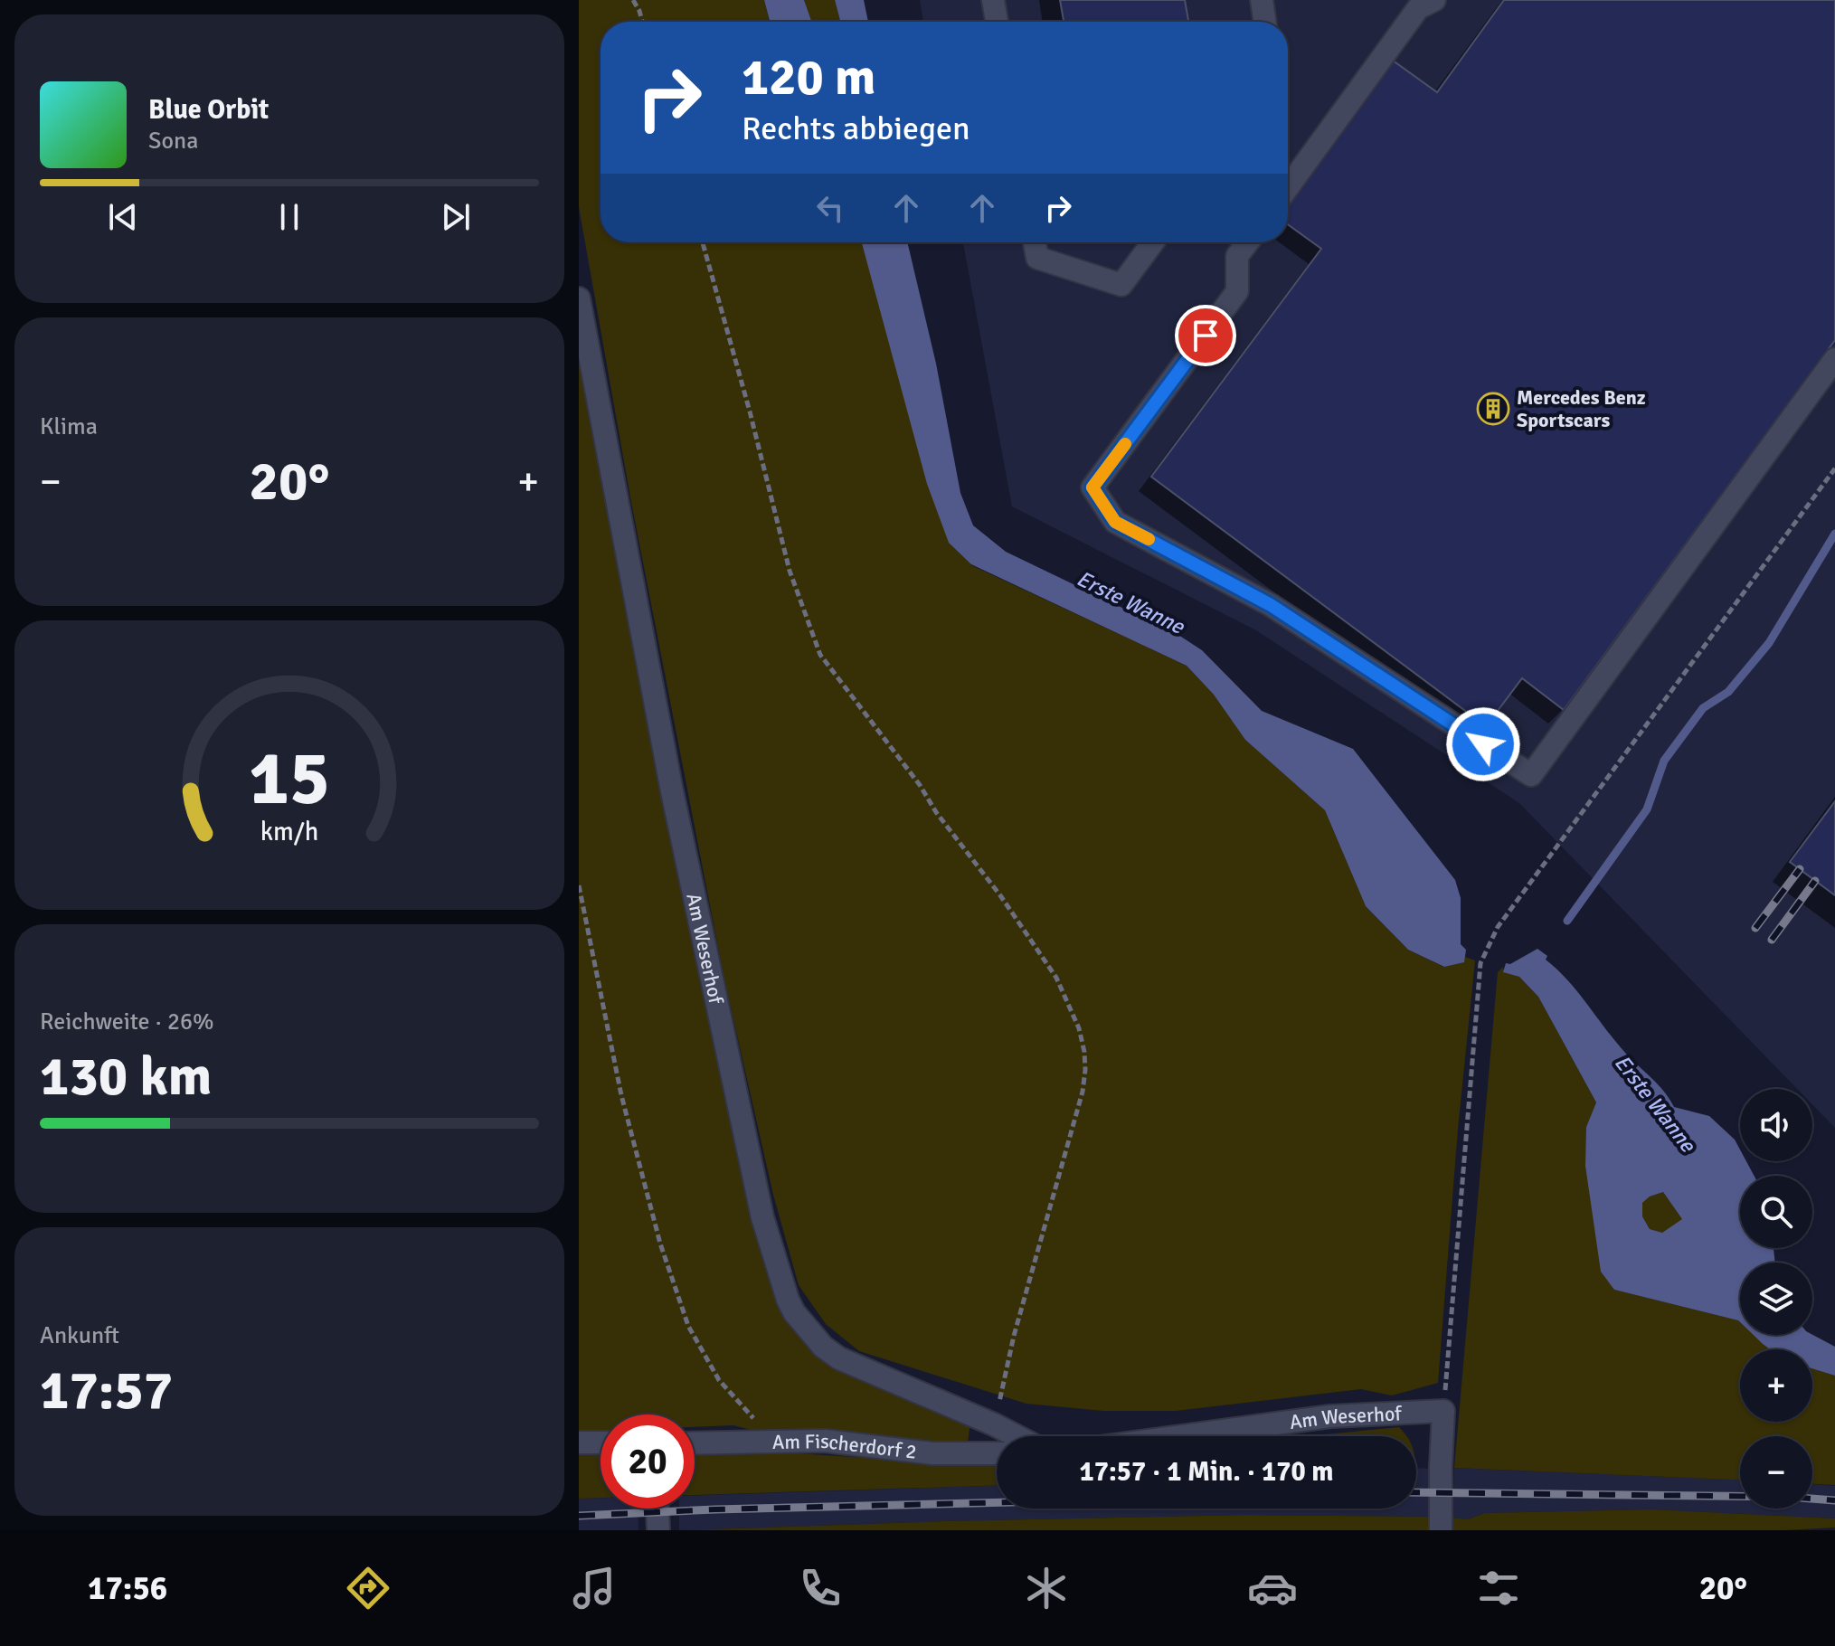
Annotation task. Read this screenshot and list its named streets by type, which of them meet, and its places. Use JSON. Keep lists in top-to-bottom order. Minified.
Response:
{"streets":{"street":["Am Weserhof","Am Fischerdorf 2"]},"water":["Erste Wanne"],"places":{"building":["Mercedes Benz Sportscars"]},"page":{"turn":["120 m","Rechts abbiegen"],"song":["Blue Orbit","Sona"],"tile":["Klima",["Reichweite · 26%","130 km"],["Ankunft","17:57"]],"heat":["−","20°","+"],"map_buttons":["+","−"],"limit":"20","trip":"17:57 · 1 Min. · 170 m","tabs":["17:56","20°"],"gauge":["15","km/h"]}}
